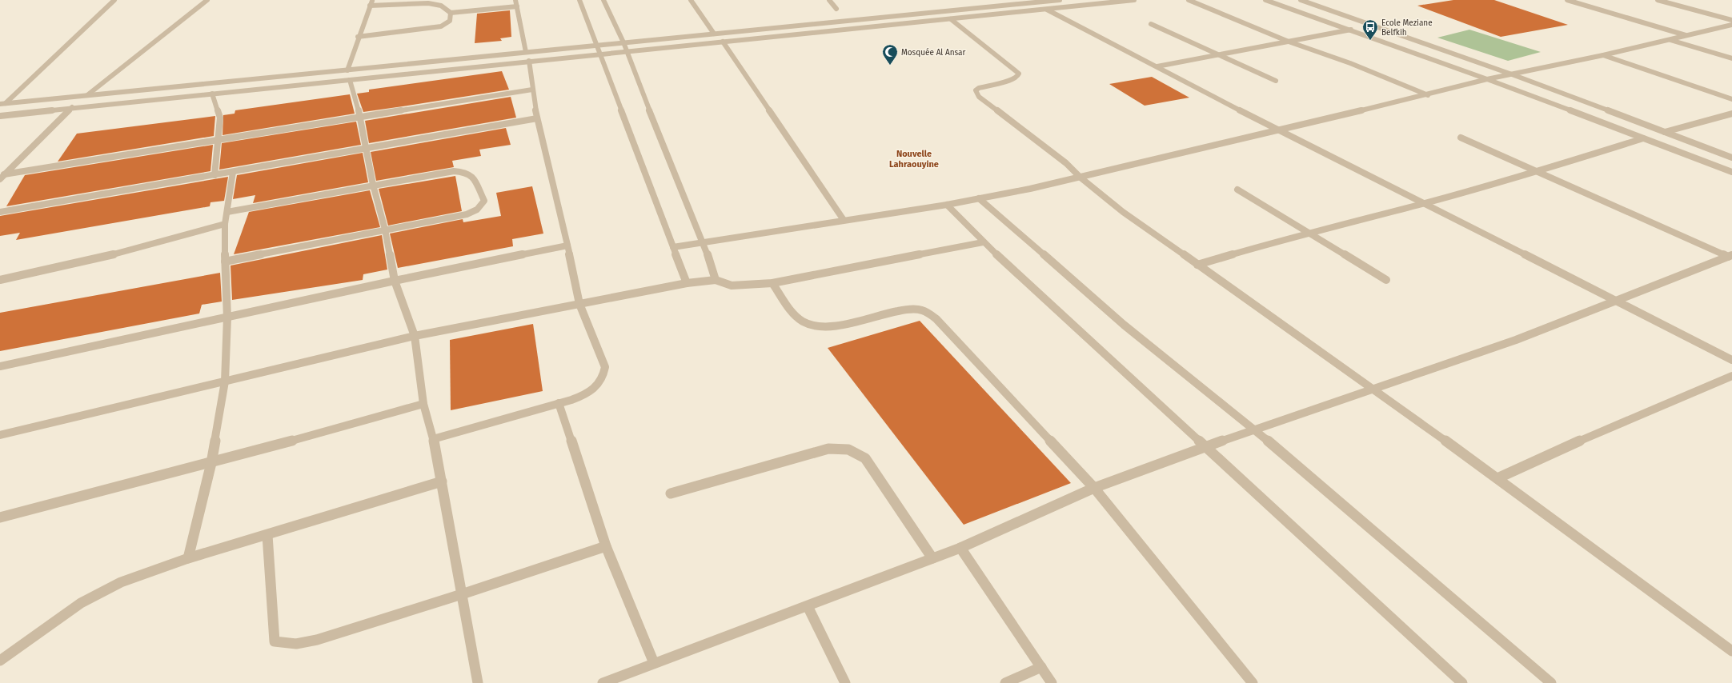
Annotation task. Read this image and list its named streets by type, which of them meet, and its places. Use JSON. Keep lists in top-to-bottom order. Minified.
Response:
{"districts":["Nouvelle Lahraouyine"],"places":{"bus stop":["Ecole Meziane Belfkih"],"mosque":["Mosquée Al Ansar"]}}
